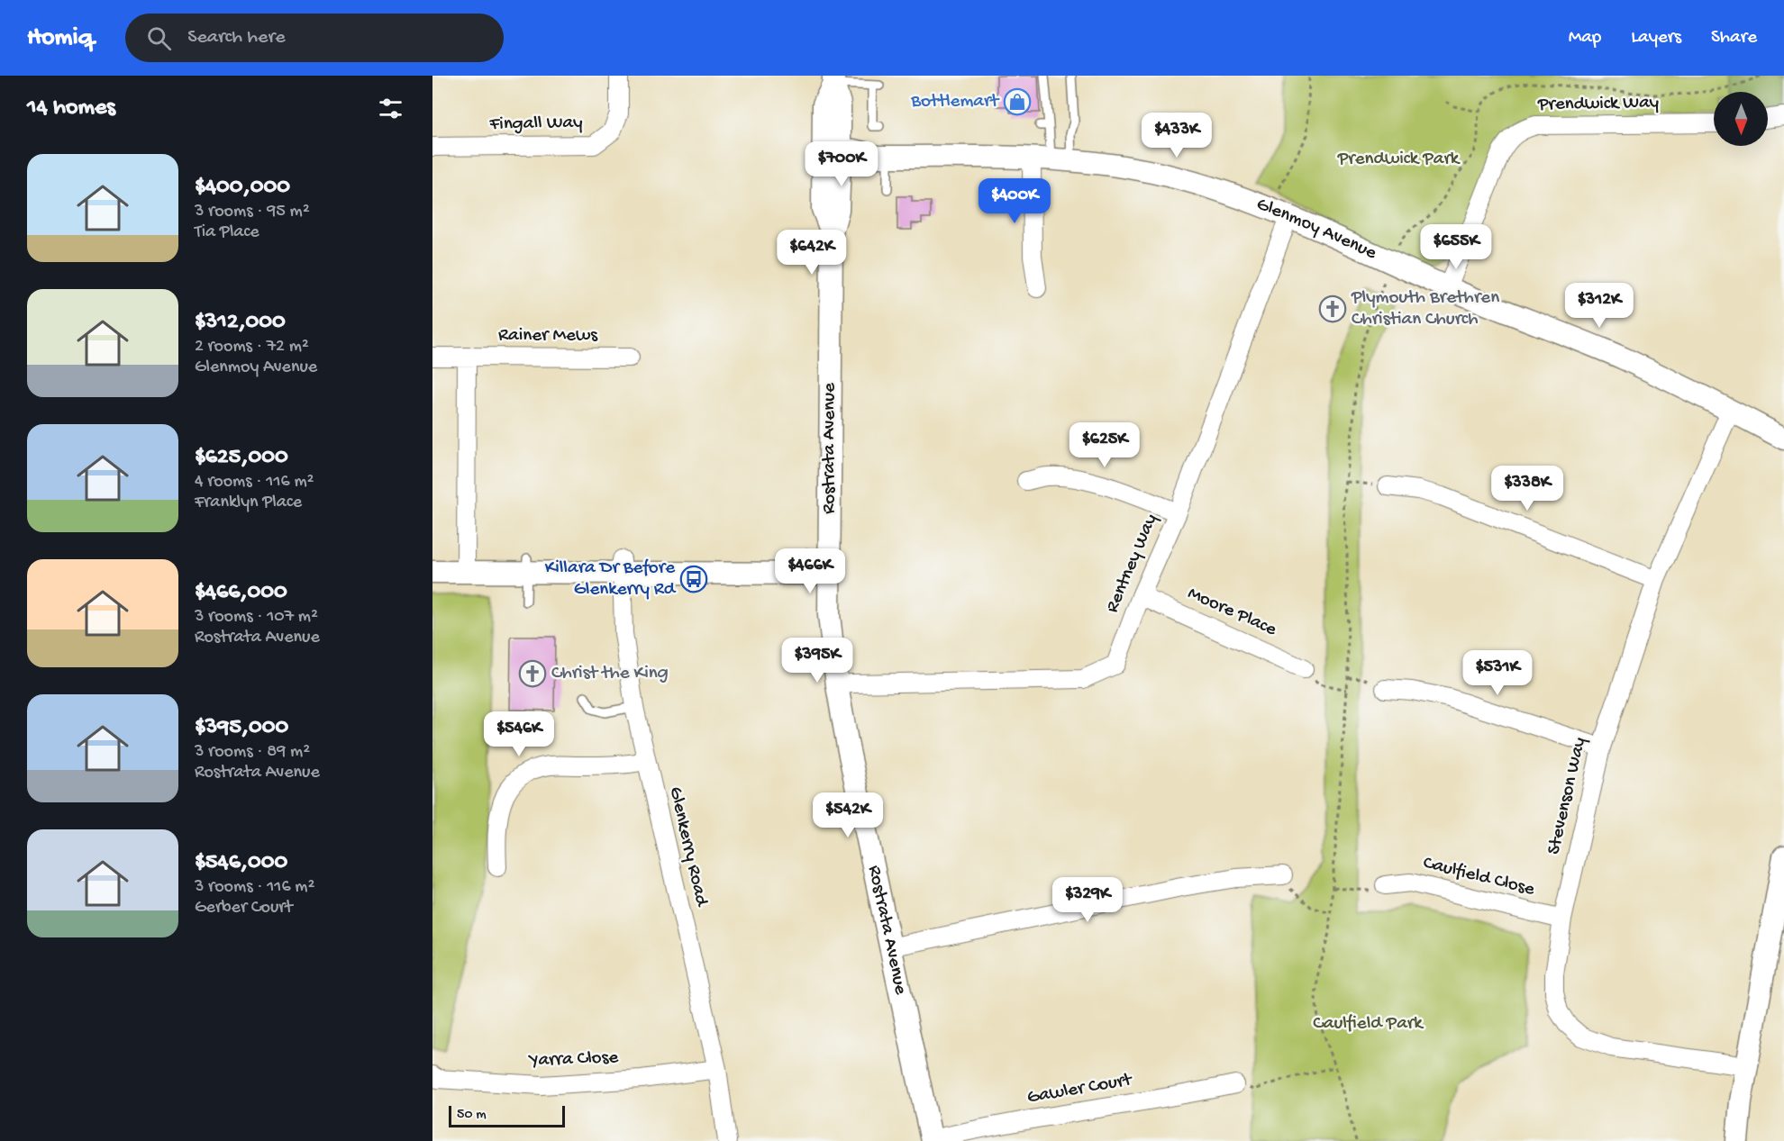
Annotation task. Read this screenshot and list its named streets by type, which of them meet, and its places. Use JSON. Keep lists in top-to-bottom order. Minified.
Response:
{"streets":{"street":["Prendwick Way","Fingall Way","Glenmoy Avenue","Rainer Mews","Rostrata Avenue","Rentney Way","Moore Place","Stevenson Way","Glenkerry Road","Caulfield Close","Yarra Close","Gawler Court"]},"crossings":[["Prendwick Way","Glenmoy Avenue"],["Glenmoy Avenue","Rostrata Avenue"],["Glenmoy Avenue","Rentney Way"],["Glenmoy Avenue","Stevenson Way"],["Rostrata Avenue","Rentney Way"],["Rostrata Avenue","Gawler Court"],["Rentney Way","Moore Place"],["Stevenson Way","Caulfield Close"],["Glenkerry Road","Yarra Close"]],"parks":["Prendwick Park","Caulfield Park"],"places":{"shop":["Bottlemart"],"church":["Plymouth Brethren Christian Church","Christ the King"],"bus stop":["Killara Dr Before Glenkerry Rd"]},"scale_bar":"50 m","north":"bottom","page":{"header":"Homiq","search":"Search here","nav":["Map","Layers","Share"],"heading":"14 homes","price":["$433K","$700K","$400K","$655K","$642K","$312K","$625K","$338K","$466K","$395K","$531K","$546K","$542K","$329K"],"list":[{"name":"$400,000","note":"3 rooms · 95 m² · Tia Place"},{"name":"$312,000","note":"2 rooms · 72 m² · Glenmoy Avenue"},{"name":"$625,000","note":"4 rooms · 116 m² · Franklyn Place"},{"name":"$466,000","note":"3 rooms · 107 m² · Rostrata Avenue"},{"name":"$395,000","note":"3 rooms · 89 m² · Rostrata Avenue"},{"name":"$546,000","note":"3 rooms · 116 m² · Gerber Court"}],"scale":"50 m"}}
